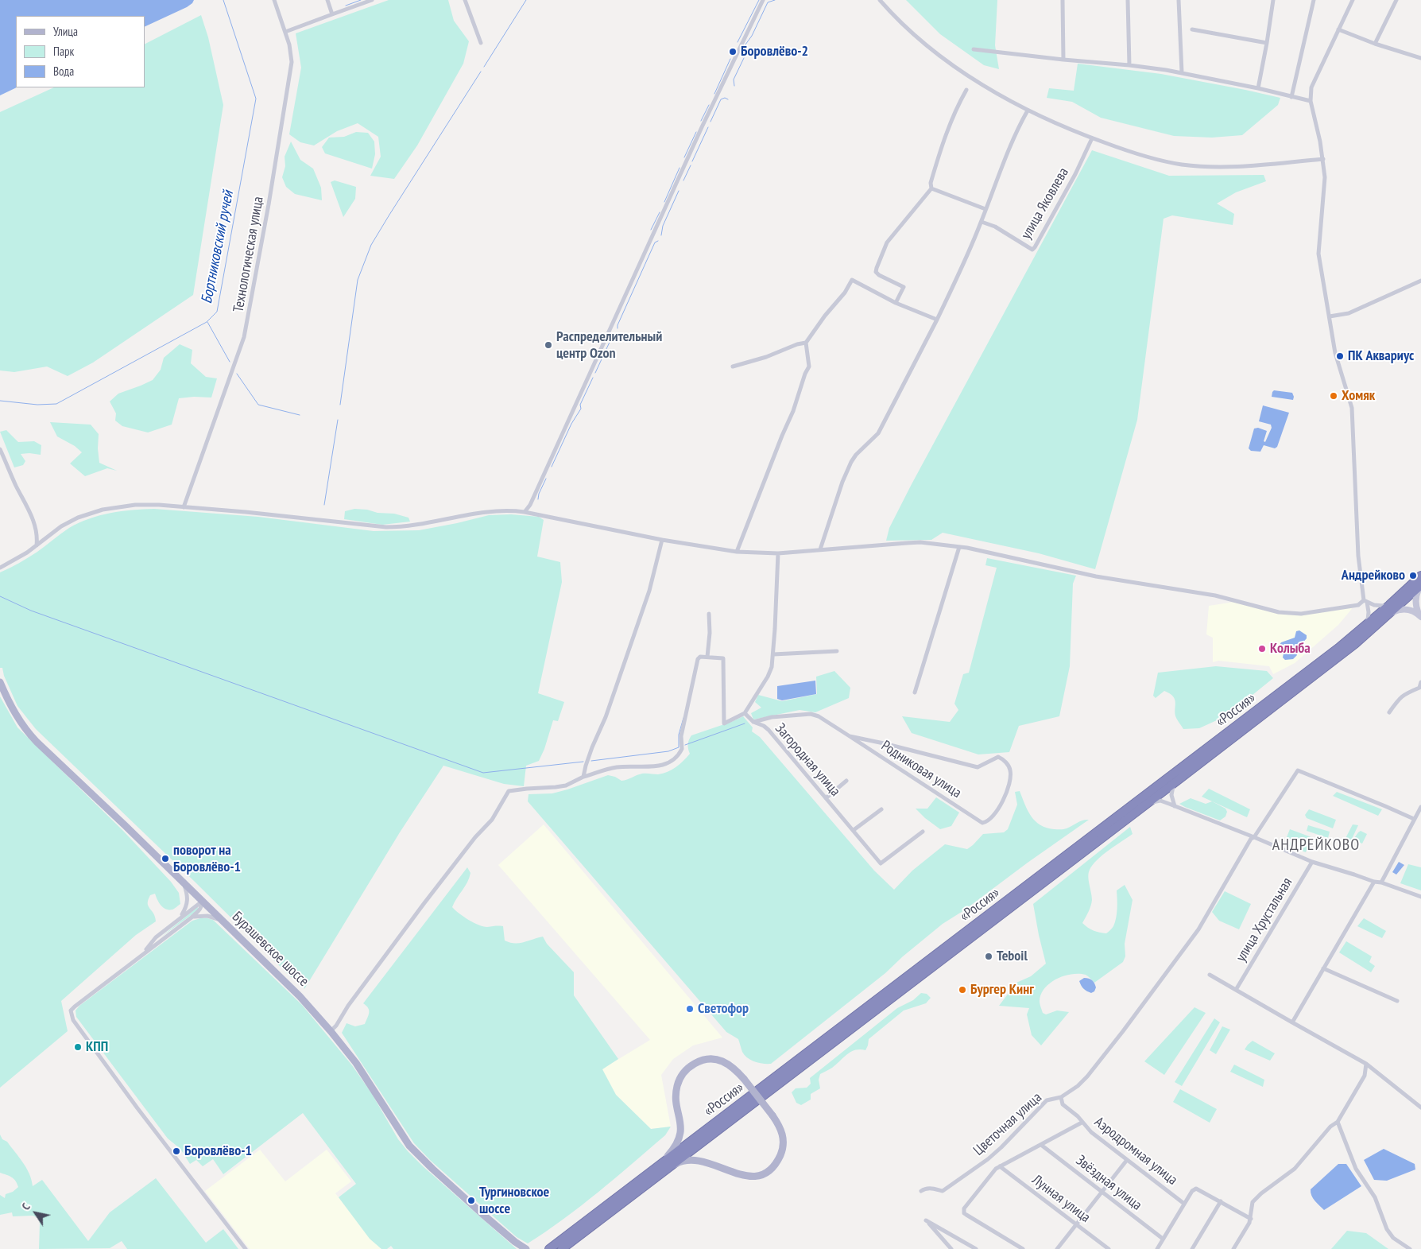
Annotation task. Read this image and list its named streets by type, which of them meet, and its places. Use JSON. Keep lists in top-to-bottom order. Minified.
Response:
{"streets":{"highway":["«Россия»"],"main road":["Бурашевское шоссе"],"street":["улица Яковлева","Технологическая улица","Загородная улица","Родниковая улица","улица Хрустальная","Цветочная улица","Аэродромная улица","Звёздная улица","Лунная улица"]},"crossings":[["Загородная улица","Родниковая улица"],["Цветочная улица","Аэродромная улица"]],"districts":["АНДРЕЙКОВО"],"water":["Бортниковский ручей"],"places":["Боровлёво-2","Распределительный центр Ozon","ПК Аквариус","Хомяк","Андрейково","Колыба","поворот на Боровлёво-1","Teboil","Бургер Кинг","Светофор","КПП","Боровлёво-1","Тургиновское шоссе"],"legend":["Улица","Парк","Вода"],"north":"top left"}
